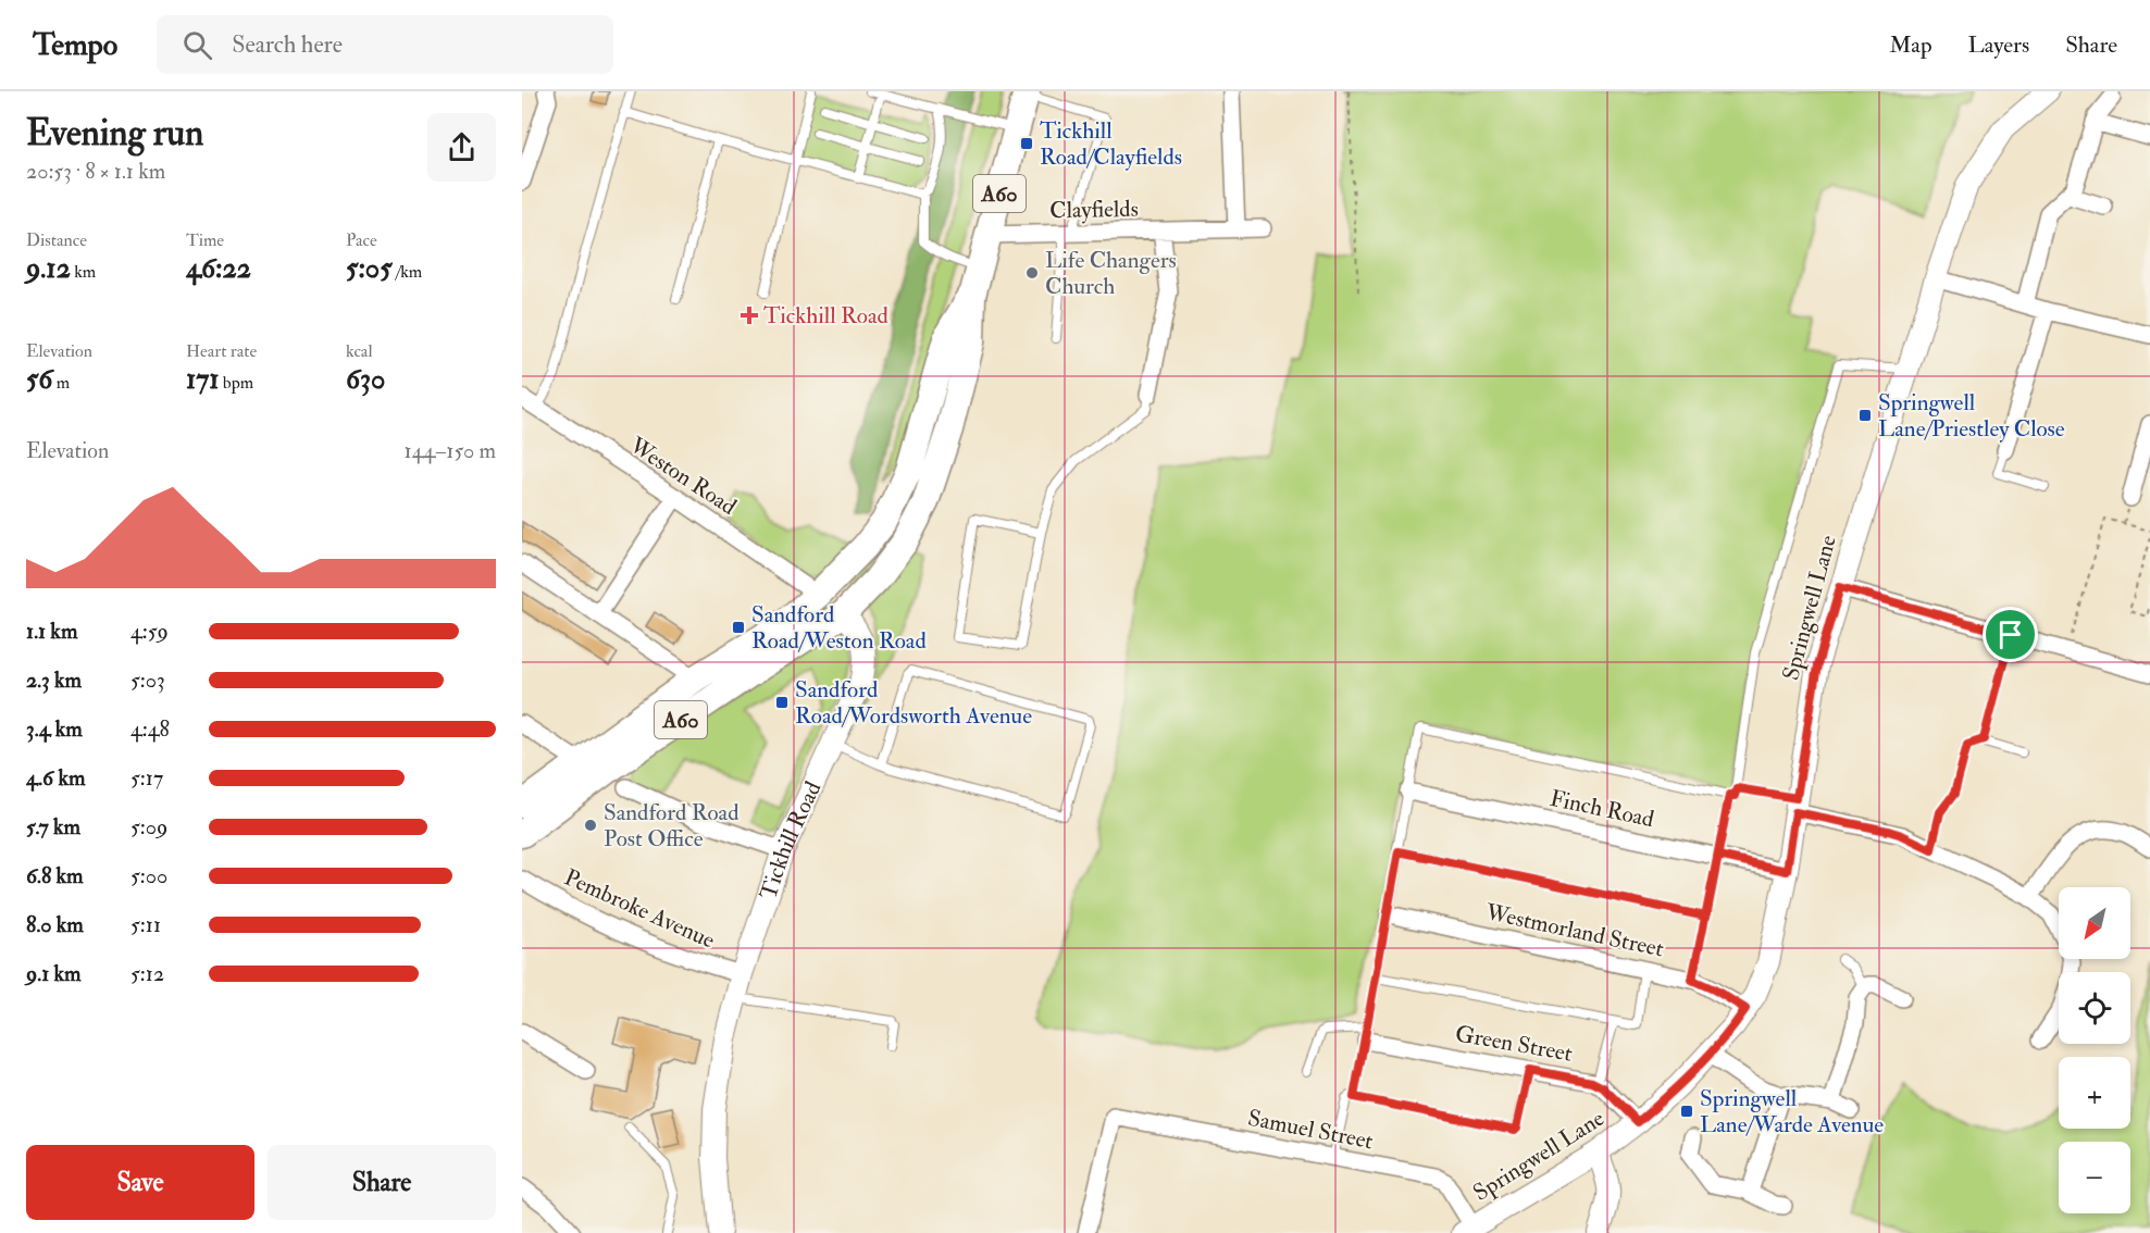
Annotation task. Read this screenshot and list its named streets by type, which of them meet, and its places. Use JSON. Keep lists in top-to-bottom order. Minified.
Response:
{"streets":{"main road":["A60"],"street":["Clayfields","Weston Road","Springwell Lane","Finch Road","Tickhill Road","Pembroke Avenue","Westmorland Street","Green Street","Samuel Street"]},"crossings":[["A60","Clayfields"],["A60","Weston Road"],["A60","Tickhill Road"],["Springwell Lane","Finch Road"],["Springwell Lane","Westmorland Street"],["Springwell Lane","Green Street"],["Springwell Lane","Samuel Street"],["Tickhill Road","Pembroke Avenue"]],"places":{"transit":["Tickhill Road/Clayfields","Springwell Lane/Priestley Close","Sandford Road/Weston Road","Sandford Road/Wordsworth Avenue","Springwell Lane/Warde Avenue"],"other":["Life Changers Church","Sandford Road Post Office"],"health":["Tickhill Road"]},"north":"bottom left","page":{"header":"Tempo","search":"Search here","nav":["Map","Layers","Share"],"heading":["Evening run","20:53 · 8 × 1.1 km"],"stats":[["Distance","9.12 km"],["Time","46:22"],["Pace","5:05 /km"],["Elevation","56 m"],["Heart rate","171 bpm"],["kcal","630"]],"chart":["Elevation","144–150 m"],"list":[{"name":"1.1 km","note":"4:59"},{"name":"2.3 km","note":"5:03"},{"name":"3.4 km","note":"4:48"},{"name":"4.6 km","note":"5:17"},{"name":"5.7 km","note":"5:09"},{"name":"6.8 km","note":"5:00"},{"name":"8.0 km","note":"5:11"},{"name":"9.1 km","note":"5:12"}],"map_buttons":["+","−"],"buttons":["Save","Share"]}}
